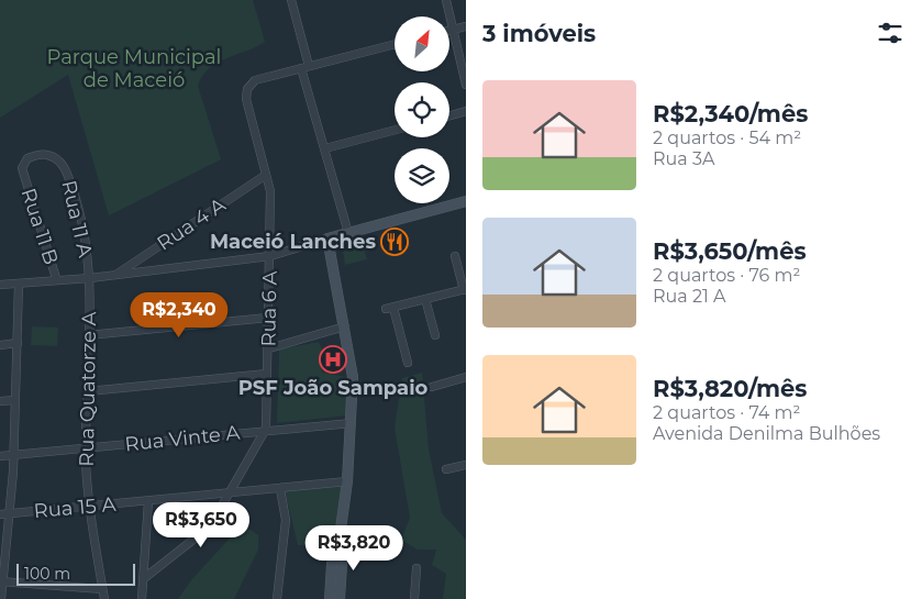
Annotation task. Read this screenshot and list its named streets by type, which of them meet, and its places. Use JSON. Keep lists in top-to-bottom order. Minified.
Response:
{"streets":{"street":["Rua 11 A","Rua 4 A","Rua 11 B","Rua 6 A","Rua Quatorze A","Rua Vinte A","Rua 15 A"]},"crossings":[["Rua 11 A","Rua 11 B"],["Rua 11 A","Rua Quatorze A"],["Rua 4 A","Rua 6 A"],["Rua 6 A","Rua Vinte A"],["Rua 6 A","Rua 15 A"],["Rua Quatorze A","Rua Vinte A"],["Rua Quatorze A","Rua 15 A"]],"parks":["Parque Municipal de Maceió"],"places":{"restaurant":["Maceió Lanches"],"hospital":["PSF João Sampaio"]},"scale_bar":"100 m","north":"top right","page":{"heading":"3 imóveis","list":[{"name":"R$2,340/mês","note":"2 quartos · 54 m² · Rua 3A"},{"name":"R$3,650/mês","note":"2 quartos · 76 m² · Rua 21 A"},{"name":"R$3,820/mês","note":"2 quartos · 74 m² · Avenida Denilma Bulhões"}],"price":["R$2,340","R$3,650","R$3,820"],"scale":"100 m"}}
